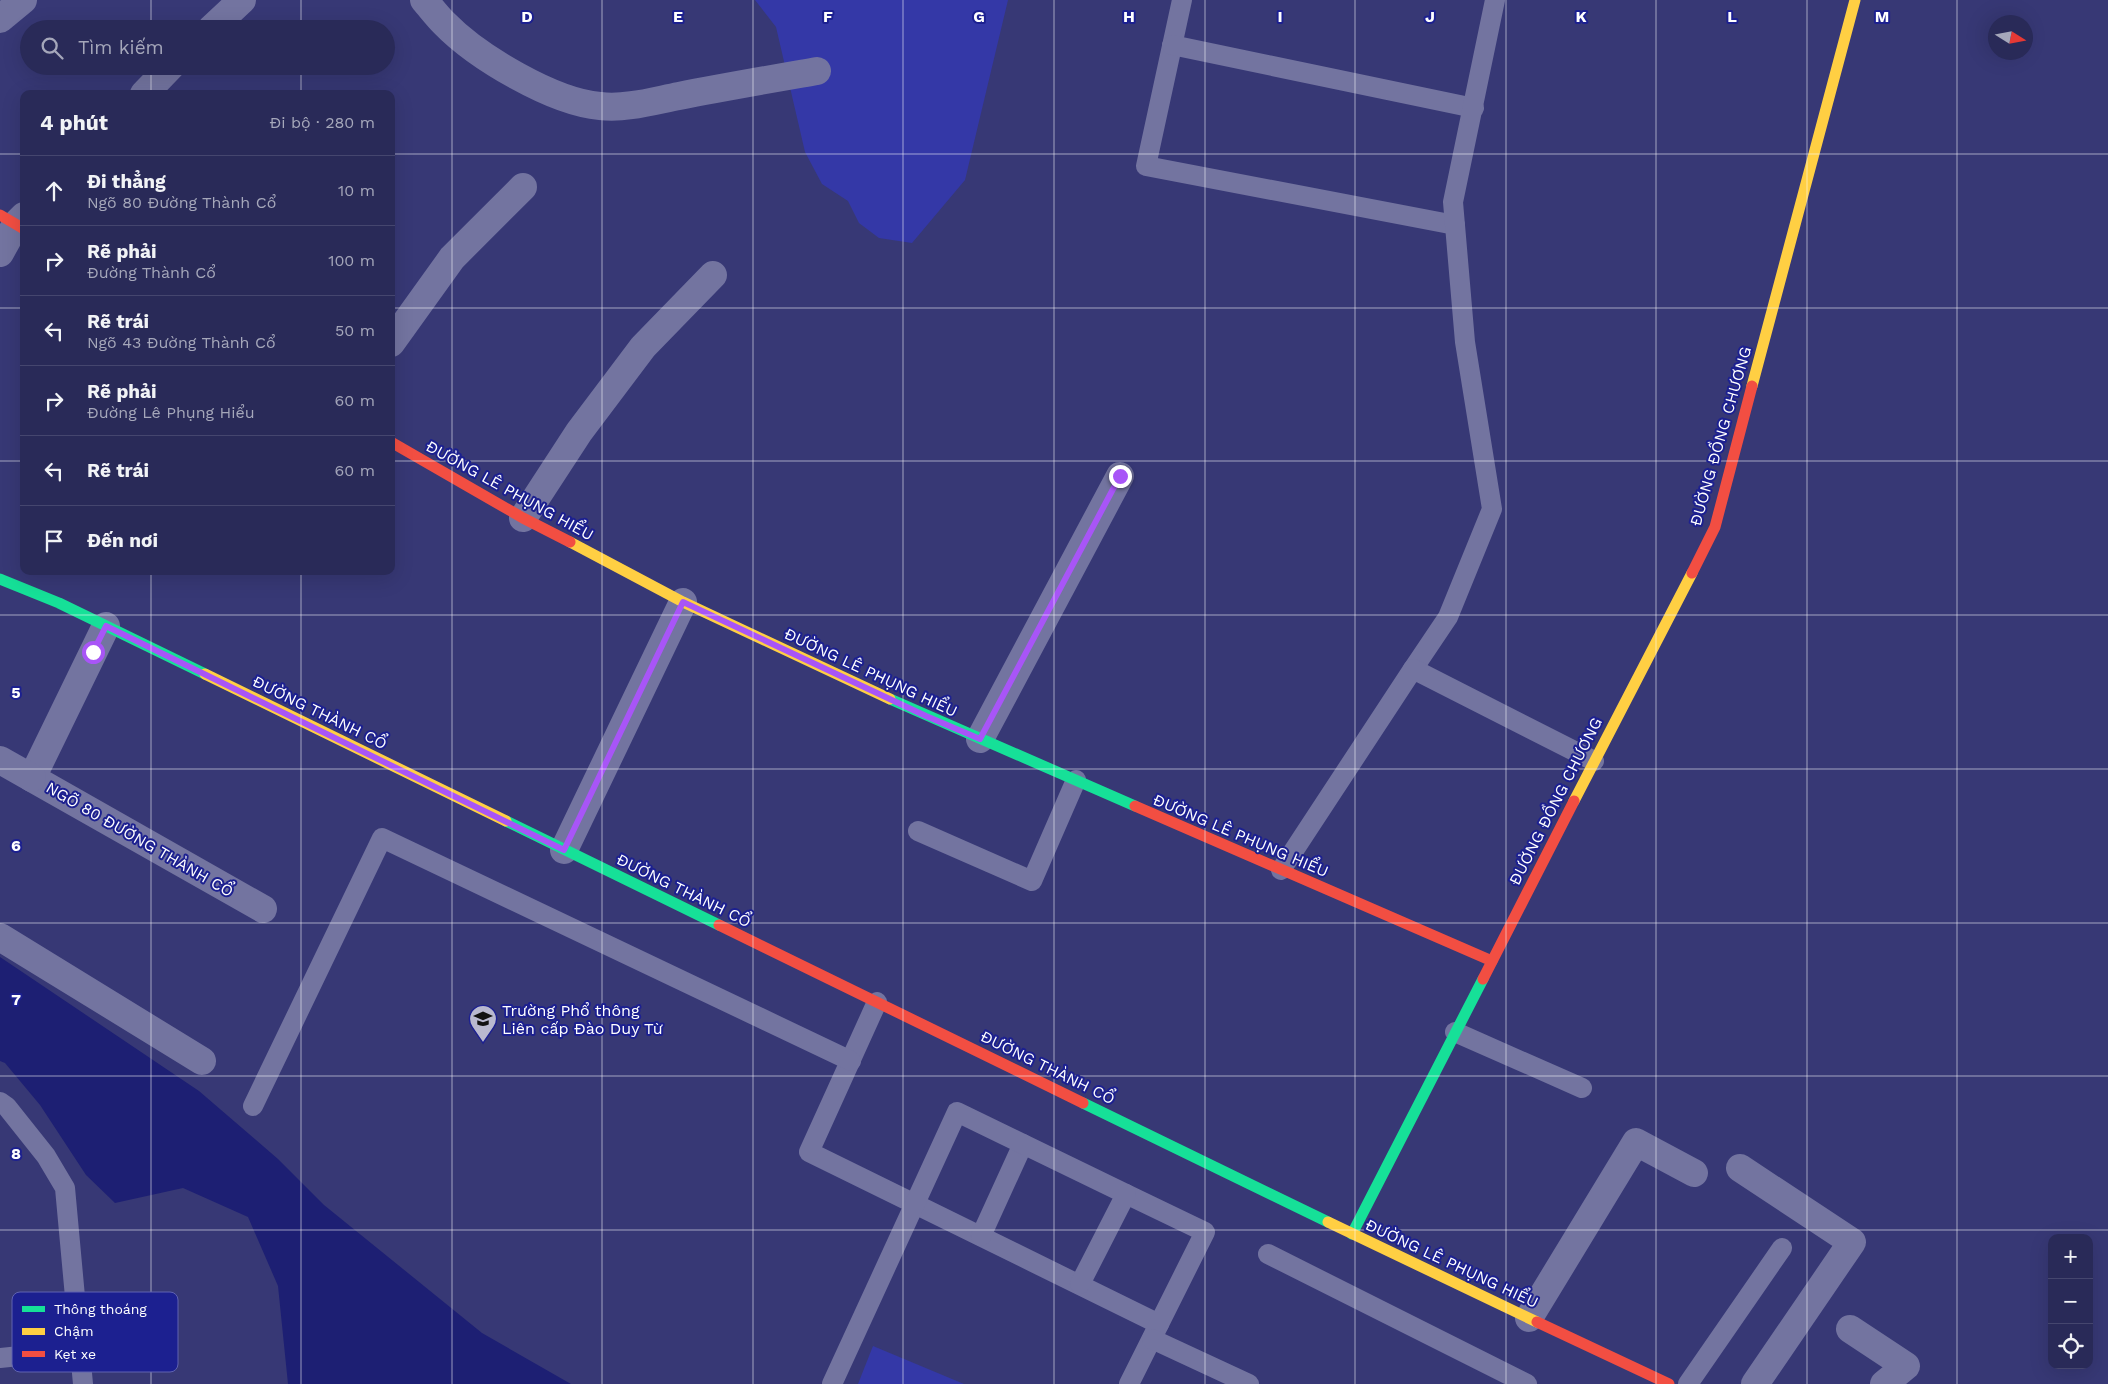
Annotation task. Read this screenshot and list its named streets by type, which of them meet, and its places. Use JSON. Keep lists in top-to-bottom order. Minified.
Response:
{"streets":{"street":["ĐƯỜNG ĐỒNG CHƯƠNG","ĐƯỜNG LÊ PHỤNG HIỂU","ĐƯỜNG THÀNH CỔ","NGÕ 80 ĐƯỜNG THÀNH CỔ"]},"crossings":[["ĐƯỜNG ĐỒNG CHƯƠNG","ĐƯỜNG LÊ PHỤNG HIỂU"],["ĐƯỜNG LÊ PHỤNG HIỂU","ĐƯỜNG THÀNH CỔ"],["ĐƯỜNG THÀNH CỔ","NGÕ 80 ĐƯỜNG THÀNH CỔ"]],"places":{"school or university":["Trường Phổ thông Liên cấp Đào Duy Từ"]},"legend":["Thông thoáng","Chậm","Kẹt xe"],"north":"right","page":{"search":"Tìm kiếm","heading":["4 phút","Đi bộ · 280 m"],"list":[["Đi thẳng","Ngõ 80 Đường Thành Cổ","10 m"],["Rẽ phải","Đường Thành Cổ","100 m"],["Rẽ trái","Ngõ 43 Đường Thành Cổ","50 m"],["Rẽ phải","Đường Lê Phụng Hiểu","60 m"],["Rẽ trái","60 m"],"Đến nơi"],"map_buttons":["+","−"]},"grid":{"columns":["D","E","F","G","H","I","J","K","L","M"],"rows":["5","6","7","8"]}}
